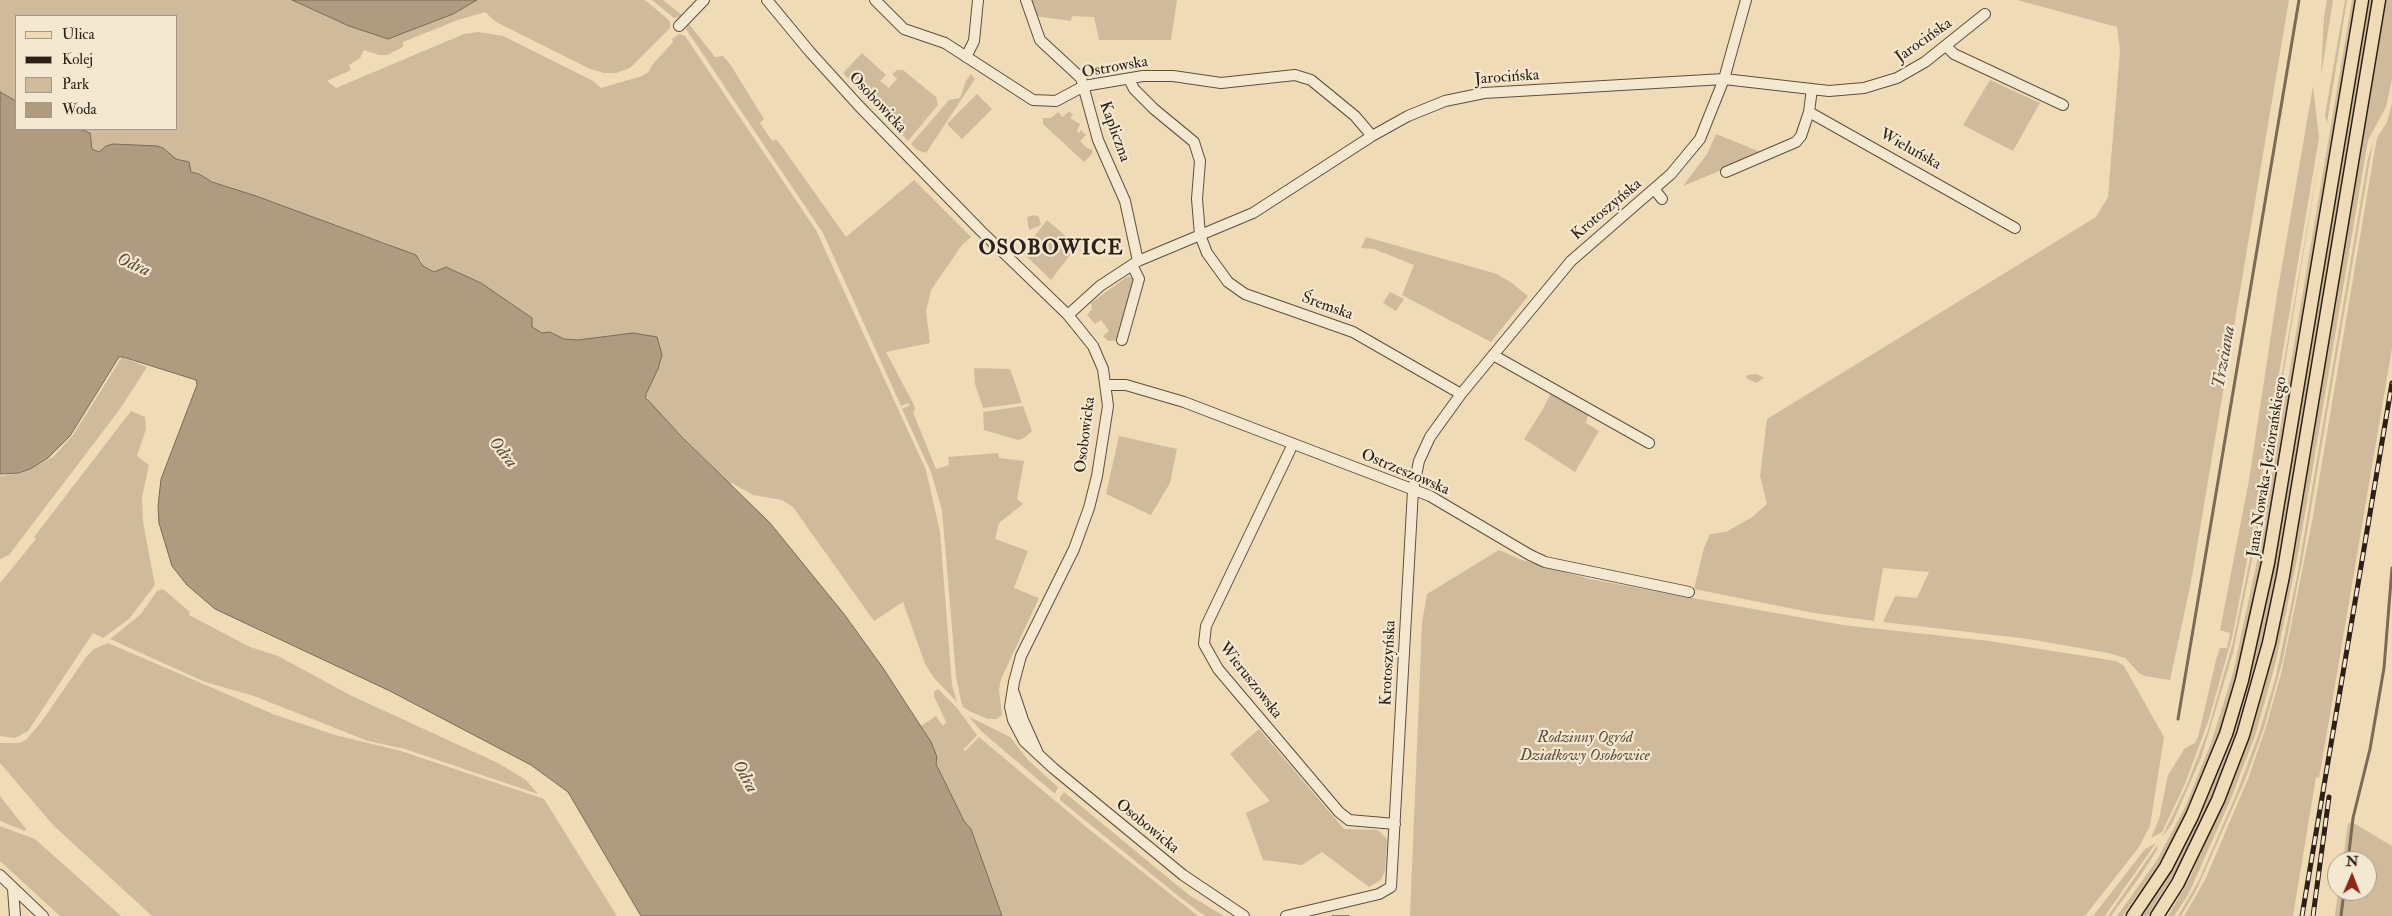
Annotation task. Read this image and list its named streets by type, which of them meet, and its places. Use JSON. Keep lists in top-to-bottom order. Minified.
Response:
{"streets":{"main road":["Jana Nowaka-Jeziorańskiego"],"street":["Jarocińska","Ostrowska","Osobowicka","Kapliczna","Wieluńska","Krotoszyńska","Śremska","Ostrzeszowska","Wieruszowska"]},"crossings":[["Jarocińska","Ostrowska"],["Jarocińska","Osobowicka"],["Jarocińska","Kapliczna"],["Jarocińska","Krotoszyńska"],["Jarocińska","Śremska"],["Ostrowska","Kapliczna"],["Ostrowska","Śremska"],["Osobowicka","Ostrzeszowska"],["Krotoszyńska","Śremska"],["Krotoszyńska","Ostrzeszowska"],["Krotoszyńska","Wieruszowska"],["Ostrzeszowska","Wieruszowska"]],"districts":["OSOBOWICE"],"water":["Odra","Trzciana"],"parks":["Rodzinny Ogród Działkowy Osobowice"],"legend":["Ulica","Kolej","Park","Woda"],"north":"top"}
